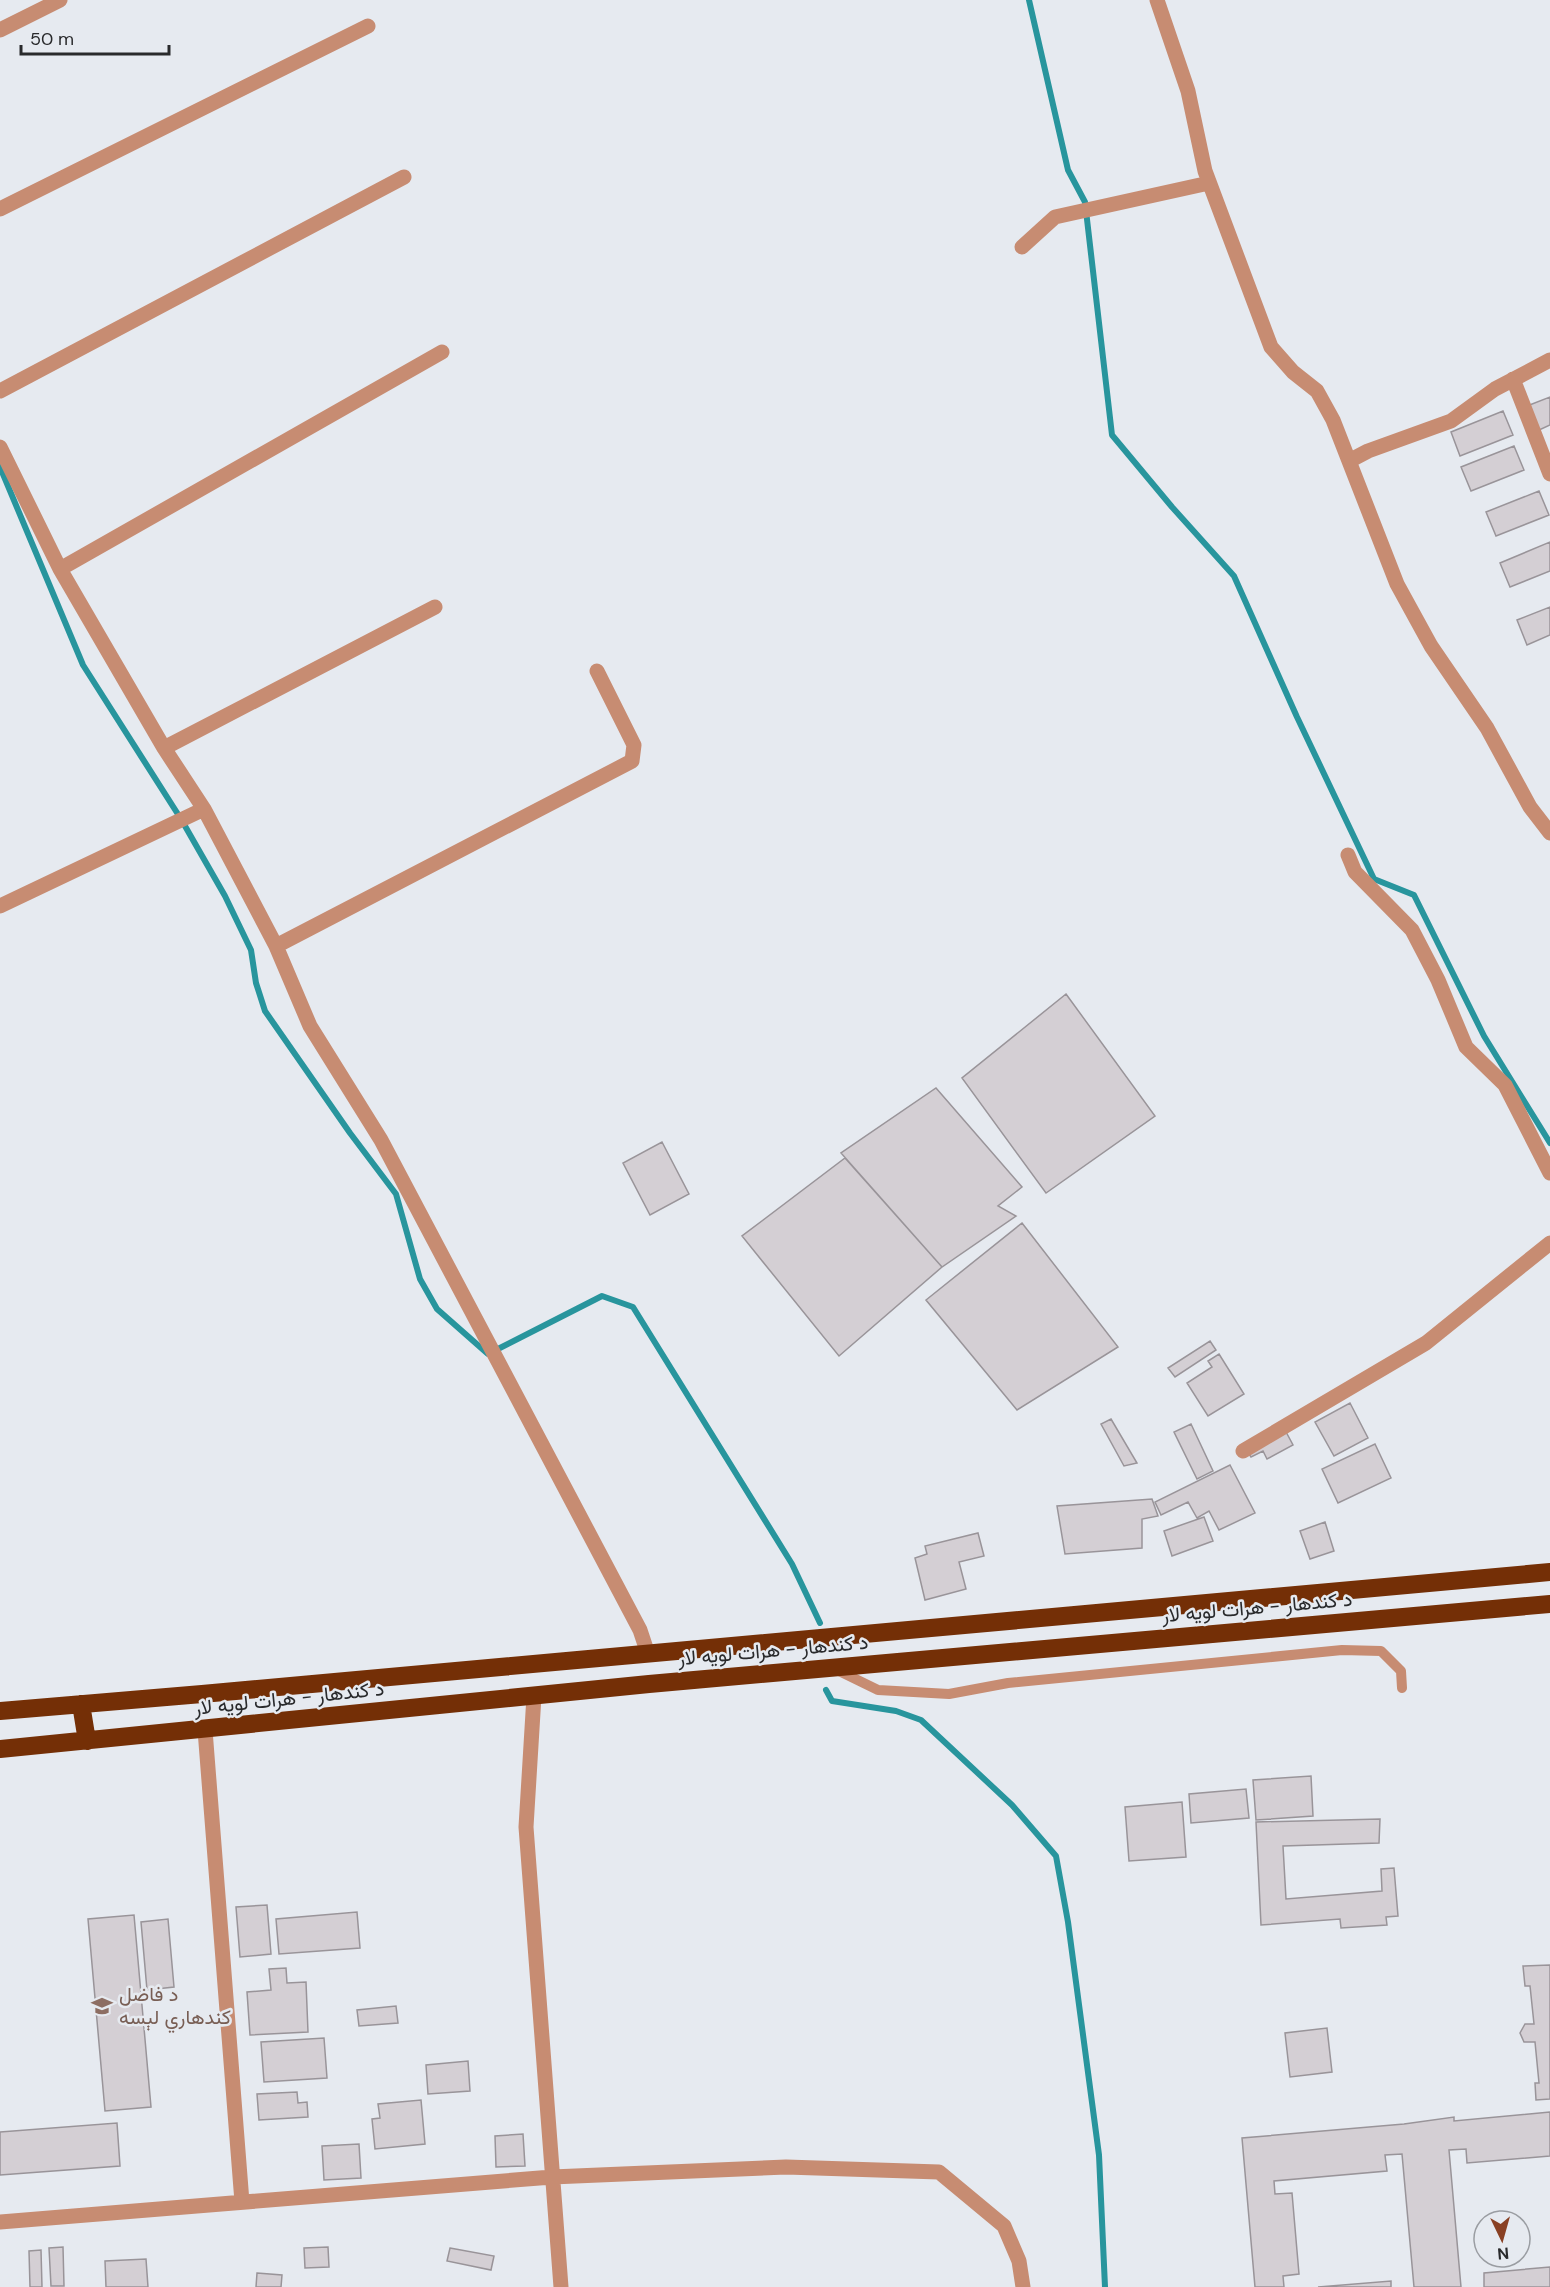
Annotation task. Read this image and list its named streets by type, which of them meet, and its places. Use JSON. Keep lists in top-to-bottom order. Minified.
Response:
{"streets":{"highway":["د کندهار - هرات لويه لار"]},"places":{"school or university":["د فاضل کندهاري لېسه"]},"scale_bar":"50 m","north":"bottom"}
